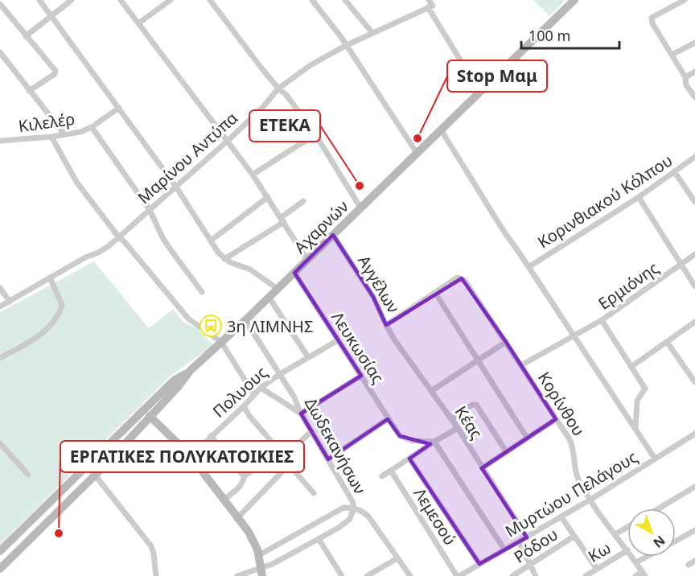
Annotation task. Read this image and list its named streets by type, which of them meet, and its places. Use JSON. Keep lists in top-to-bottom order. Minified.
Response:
{"streets":{"main road":["Αχαρνών"],"street":["Κιλελέρ","Μαρίνου Αντύπα","Κορινθιακού Κόλπου","Αγγέλων","Ερμιόνης","Λευκωσίας","Πολυους","Κορίνθου","Κέας","Δωδεκανήσων","Μυρτώου Πελάγους","Λεμεσού","Ρόδου","Κω"]},"crossings":[["Αχαρνών","Αγγέλων"],["Αχαρνών","Λευκωσίας"],["Αχαρνών","Δωδεκανήσων"],["Αγγέλων","Κορίνθου"],["Αγγέλων","Κέας"],["Ερμιόνης","Κορίνθου"],["Λευκωσίας","Πολυους"],["Πολυους","Δωδεκανήσων"],["Κορίνθου","Μυρτώου Πελάγους"],["Κορίνθου","Κω"],["Κέας","Μυρτώου Πελάγους"],["Μυρτώου Πελάγους","Λεμεσού"]],"places":{"other":["Stop Μαμ","ΕΤΕΚΑ","ΕΡΓΑΤΙΚΕΣ ΠΟΛΥΚΑΤΟΙΚΙΕΣ"],"bus stop":["3η ΛΙΜΝΗΣ"]},"scale_bar":"100 m","north":"bottom right"}
